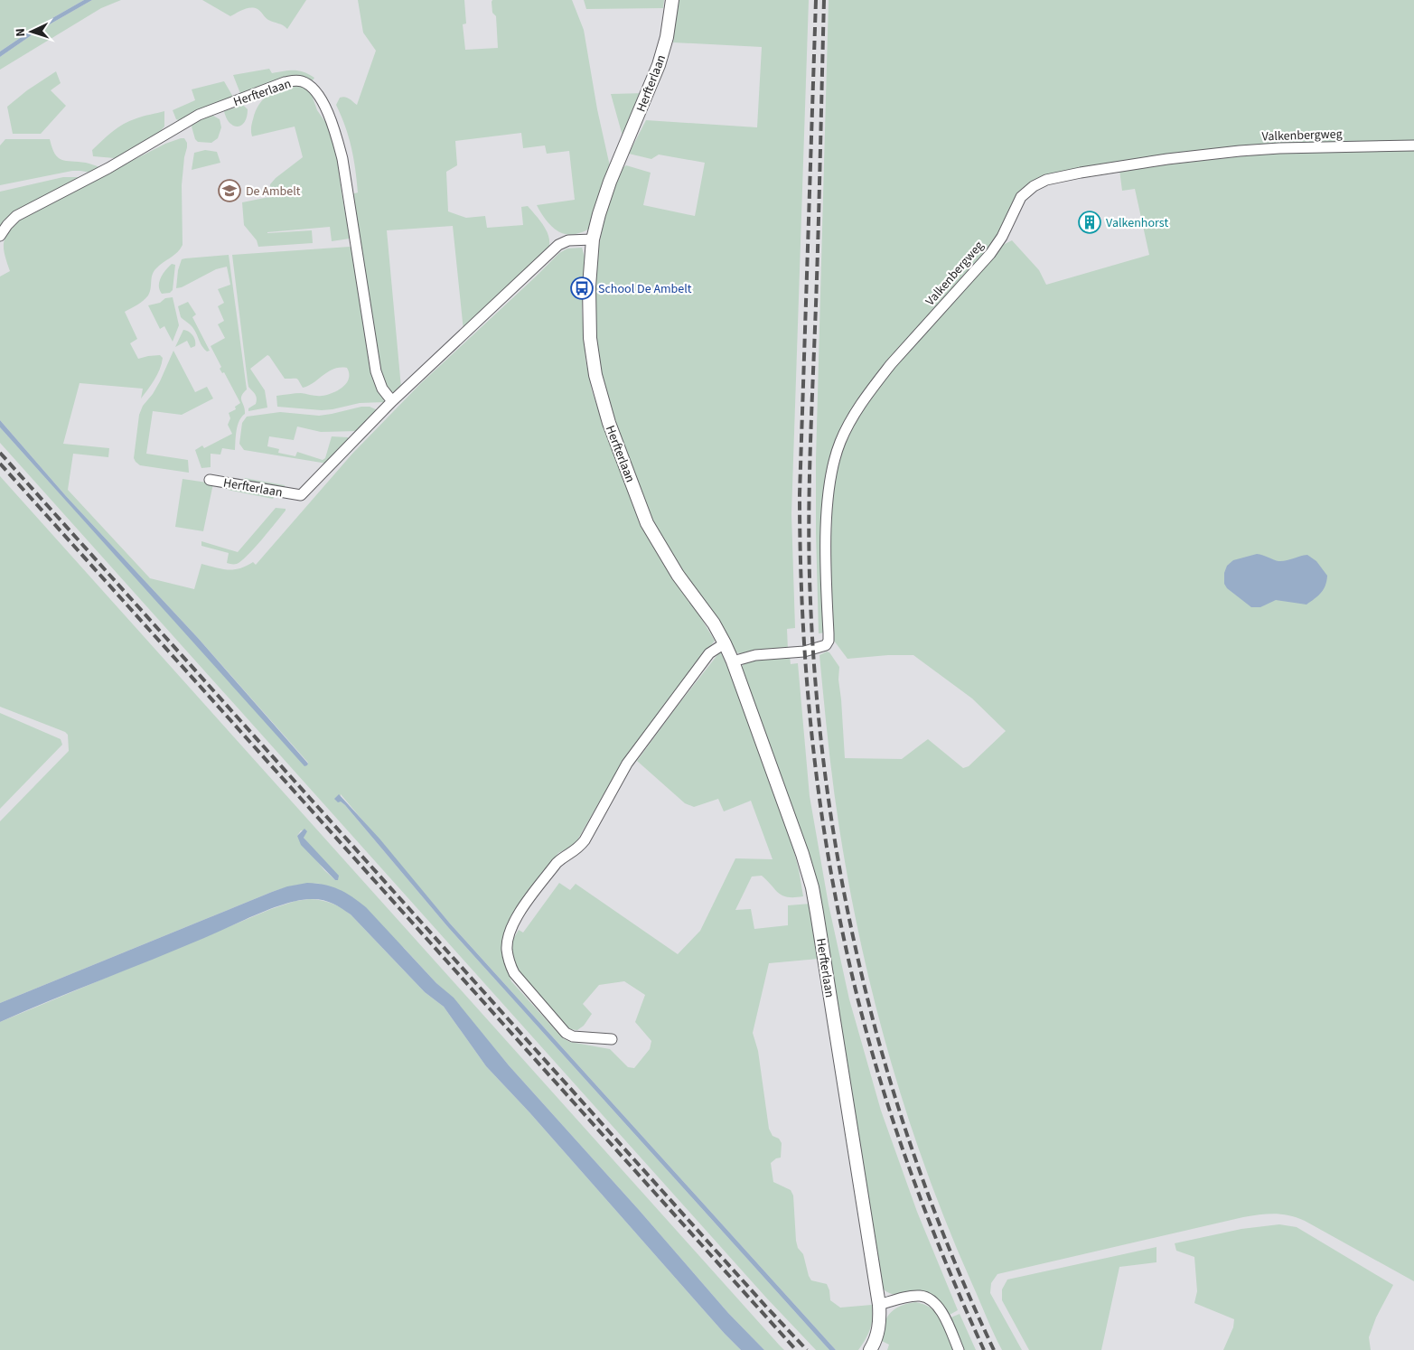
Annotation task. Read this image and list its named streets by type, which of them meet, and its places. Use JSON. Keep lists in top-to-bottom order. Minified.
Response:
{"streets":{"street":["Herfterlaan","Valkenbergweg"]},"crossings":[["Herfterlaan","Valkenbergweg"]],"places":{"school or university":["De Ambelt"],"building":["Valkenhorst"],"bus stop":["School De Ambelt"]},"north":"left"}
